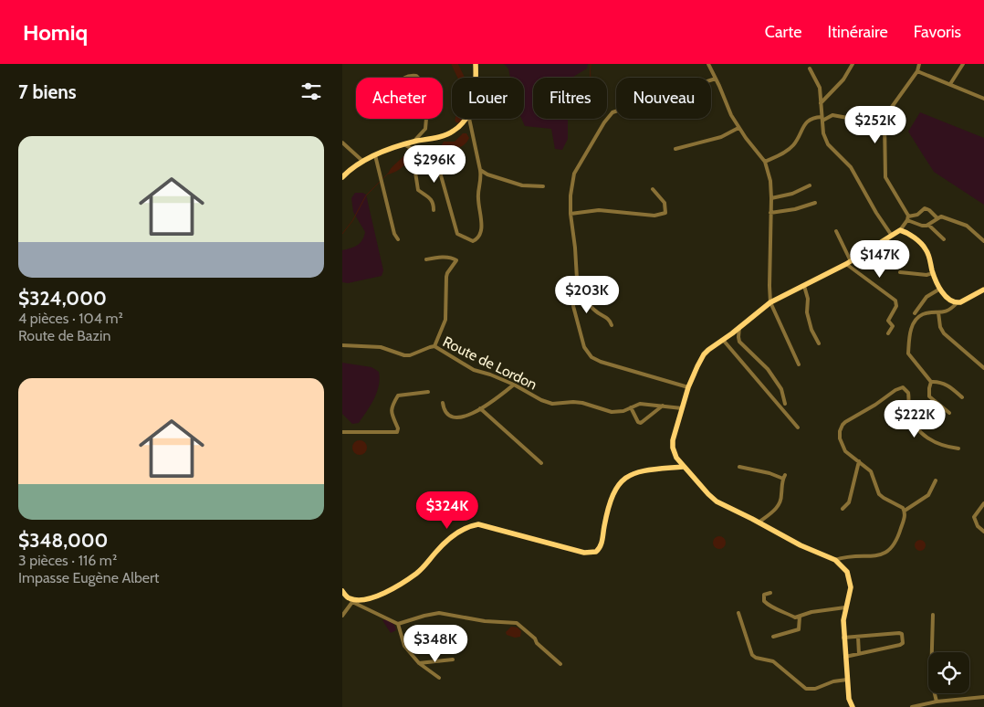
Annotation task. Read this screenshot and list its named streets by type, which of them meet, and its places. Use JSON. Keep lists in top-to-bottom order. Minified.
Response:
{"streets":{"street":["Route de Lordon"]},"page":{"header":"Homiq","nav":["Carte","Itinéraire","Favoris"],"heading":"7 biens","chip":["Acheter","Louer","Filtres","Nouveau"],"price":["$252K","$296K","$147K","$203K","$222K","$324K","$348K"],"list":[{"name":"$324,000","note":"4 pièces · 104 m² · Route de Bazin"},{"name":"$348,000","note":"3 pièces · 116 m² · Impasse Eugène Albert"}]}}
